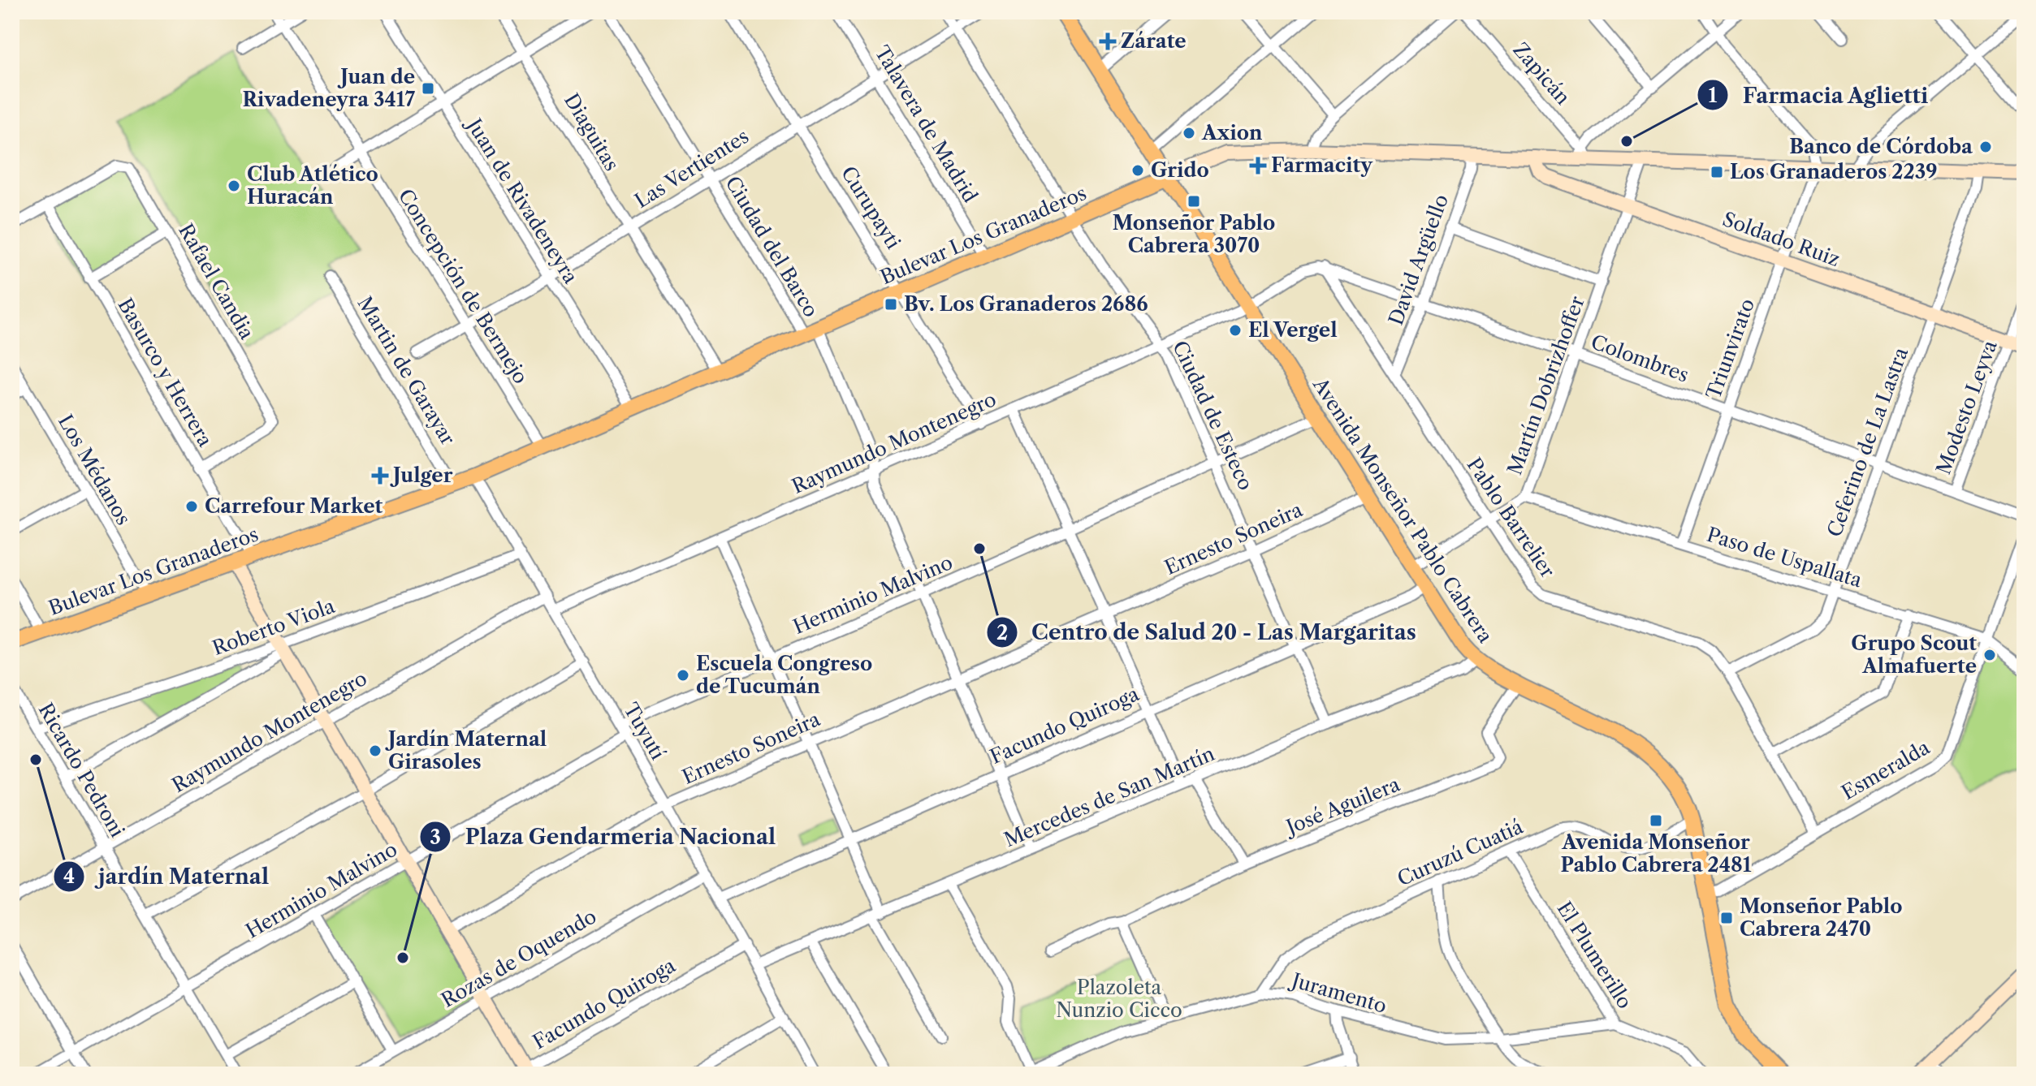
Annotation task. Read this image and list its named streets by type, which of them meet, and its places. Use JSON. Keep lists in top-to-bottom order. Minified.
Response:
{"streets":{"main road":["Bulevar Los Granaderos","Soldado Ruiz","Avenida Monseñor Pablo Cabrera"],"street":["Zapicán","Talavera de Madrid","Diaguitas","Las Vertientes","Juan de Rivadeneyra","Curupayti","Ciudad del Barco","David Argüello","Rafael Candia","Concepción de Bermejo","Triunvirato","Colombres","Martin de Garayar","Basurco y Herrera","Martín Dobrizhoffer","Modesto Leyva","Ciudad de Esteco","Ceferino de La Lastra","Raymundo Montenegro","Los Médanos","Pablo Barrelier","Ernesto Soneira","Paso de Uspallata","Herminio Malvino","Roberto Viola","Facundo Quiroga","Tuyutí","Ricardo Pedroni","Esmeralda","Mercedes de San Martín","José Aguilera","Curuzú Cuatiá","El Plumerillo","Rozas de Oquendo","Juramento"]},"crossings":[["Zapicán","Bulevar Los Granaderos"],["Talavera de Madrid","Las Vertientes"],["Talavera de Madrid","Bulevar Los Granaderos"],["Diaguitas","Las Vertientes"],["Diaguitas","Bulevar Los Granaderos"],["Las Vertientes","Juan de Rivadeneyra"],["Las Vertientes","Curupayti"],["Las Vertientes","Ciudad del Barco"],["Las Vertientes","Concepción de Bermejo"],["Las Vertientes","Ciudad de Esteco"],["Juan de Rivadeneyra","Bulevar Los Granaderos"],["Curupayti","Bulevar Los Granaderos"],["Curupayti","Raymundo Montenegro"],["Bulevar Los Granaderos","Soldado Ruiz"],["Bulevar Los Granaderos","Ciudad del Barco"],["Bulevar Los Granaderos","David Argüello"],["Bulevar Los Granaderos","Concepción de Bermejo"],["Bulevar Los Granaderos","Triunvirato"],["Bulevar Los Granaderos","Martin de Garayar"],["Bulevar Los Granaderos","Basurco y Herrera"],["Bulevar Los Granaderos","Martín Dobrizhoffer"],["Bulevar Los Granaderos","Ciudad de Esteco"],["Bulevar Los Granaderos","Ceferino de La Lastra"],["Bulevar Los Granaderos","Los Médanos"],["Bulevar Los Granaderos","Avenida Monseñor Pablo Cabrera"],["Bulevar Los Granaderos","Tuyutí"],["Soldado Ruiz","Triunvirato"],["Soldado Ruiz","Martín Dobrizhoffer"],["Soldado Ruiz","Modesto Leyva"],["Soldado Ruiz","Ceferino de La Lastra"],["Ciudad del Barco","Raymundo Montenegro"],["Ciudad del Barco","Ernesto Soneira"],["Ciudad del Barco","Herminio Malvino"],["Ciudad del Barco","Facundo Quiroga"],["Ciudad del Barco","Mercedes de San Martín"],["David Argüello","Colombres"],["David Argüello","Pablo Barrelier"],["Rafael Candia","Basurco y Herrera"],["Triunvirato","Colombres"],["Triunvirato","Paso de Uspallata"],["Colombres","Martín Dobrizhoffer"],["Colombres","Modesto Leyva"],["Colombres","Ceferino de La Lastra"],["Colombres","Pablo Barrelier"],["Martín Dobrizhoffer","Avenida Monseñor Pablo Cabrera"],["Martín Dobrizhoffer","Pablo Barrelier"],["Martín Dobrizhoffer","Paso de Uspallata"],["Ciudad de Esteco","Raymundo Montenegro"],["Ciudad de Esteco","Ernesto Soneira"],["Ciudad de Esteco","Herminio Malvino"],["Ciudad de Esteco","Facundo Quiroga"],["Ciudad de Esteco","Mercedes de San Martín"],["Ceferino de La Lastra","Pablo Barrelier"],["Ceferino de La Lastra","Paso de Uspallata"],["Raymundo Montenegro","Avenida Monseñor Pablo Cabrera"],["Raymundo Montenegro","Tuyutí"],["Raymundo Montenegro","Ricardo Pedroni"],["Avenida Monseñor Pablo Cabrera","Ernesto Soneira"],["Avenida Monseñor Pablo Cabrera","Herminio Malvino"],["Avenida Monseñor Pablo Cabrera","Facundo Quiroga"],["Avenida Monseñor Pablo Cabrera","Esmeralda"],["Avenida Monseñor Pablo Cabrera","Mercedes de San Martín"],["Avenida Monseñor Pablo Cabrera","José Aguilera"],["Avenida Monseñor Pablo Cabrera","Curuzú Cuatiá"],["Pablo Barrelier","Esmeralda"],["Ernesto Soneira","Tuyutí"],["Paso de Uspallata","Esmeralda"],["Herminio Malvino","Tuyutí"],["Herminio Malvino","Ricardo Pedroni"],["Roberto Viola","Tuyutí"],["Roberto Viola","Ricardo Pedroni"],["Facundo Quiroga","Tuyutí"],["Tuyutí","Mercedes de San Martín"],["Tuyutí","Rozas de Oquendo"],["Curuzú Cuatiá","El Plumerillo"],["Curuzú Cuatiá","Juramento"],["El Plumerillo","Juramento"]],"parks":["Plazoleta Nunzio Cicco"],"places":{"health":["Zárate","Farmacity","Julger"],"transit":["Juan de Rivadeneyra 3417","Los Granaderos 2239","Monseñor Pablo Cabrera 3070","Bv. Los Granaderos 2686","Avenida Monseñor Pablo Cabrera 2481","Monseñor Pablo Cabrera 2470"],"other":["Axion","Farmacia Aglietti","Banco de Córdoba","Grido","Club Atlético Huracán","El Vergel","Carrefour Market","Centro de Salud 20 - Las Margaritas","Grupo Scout Almafuerte","Escuela Congreso de Tucumán","Jardín Maternal Girasoles","jardín Maternal","Plaza Gendarmeria Nacional"]}}
